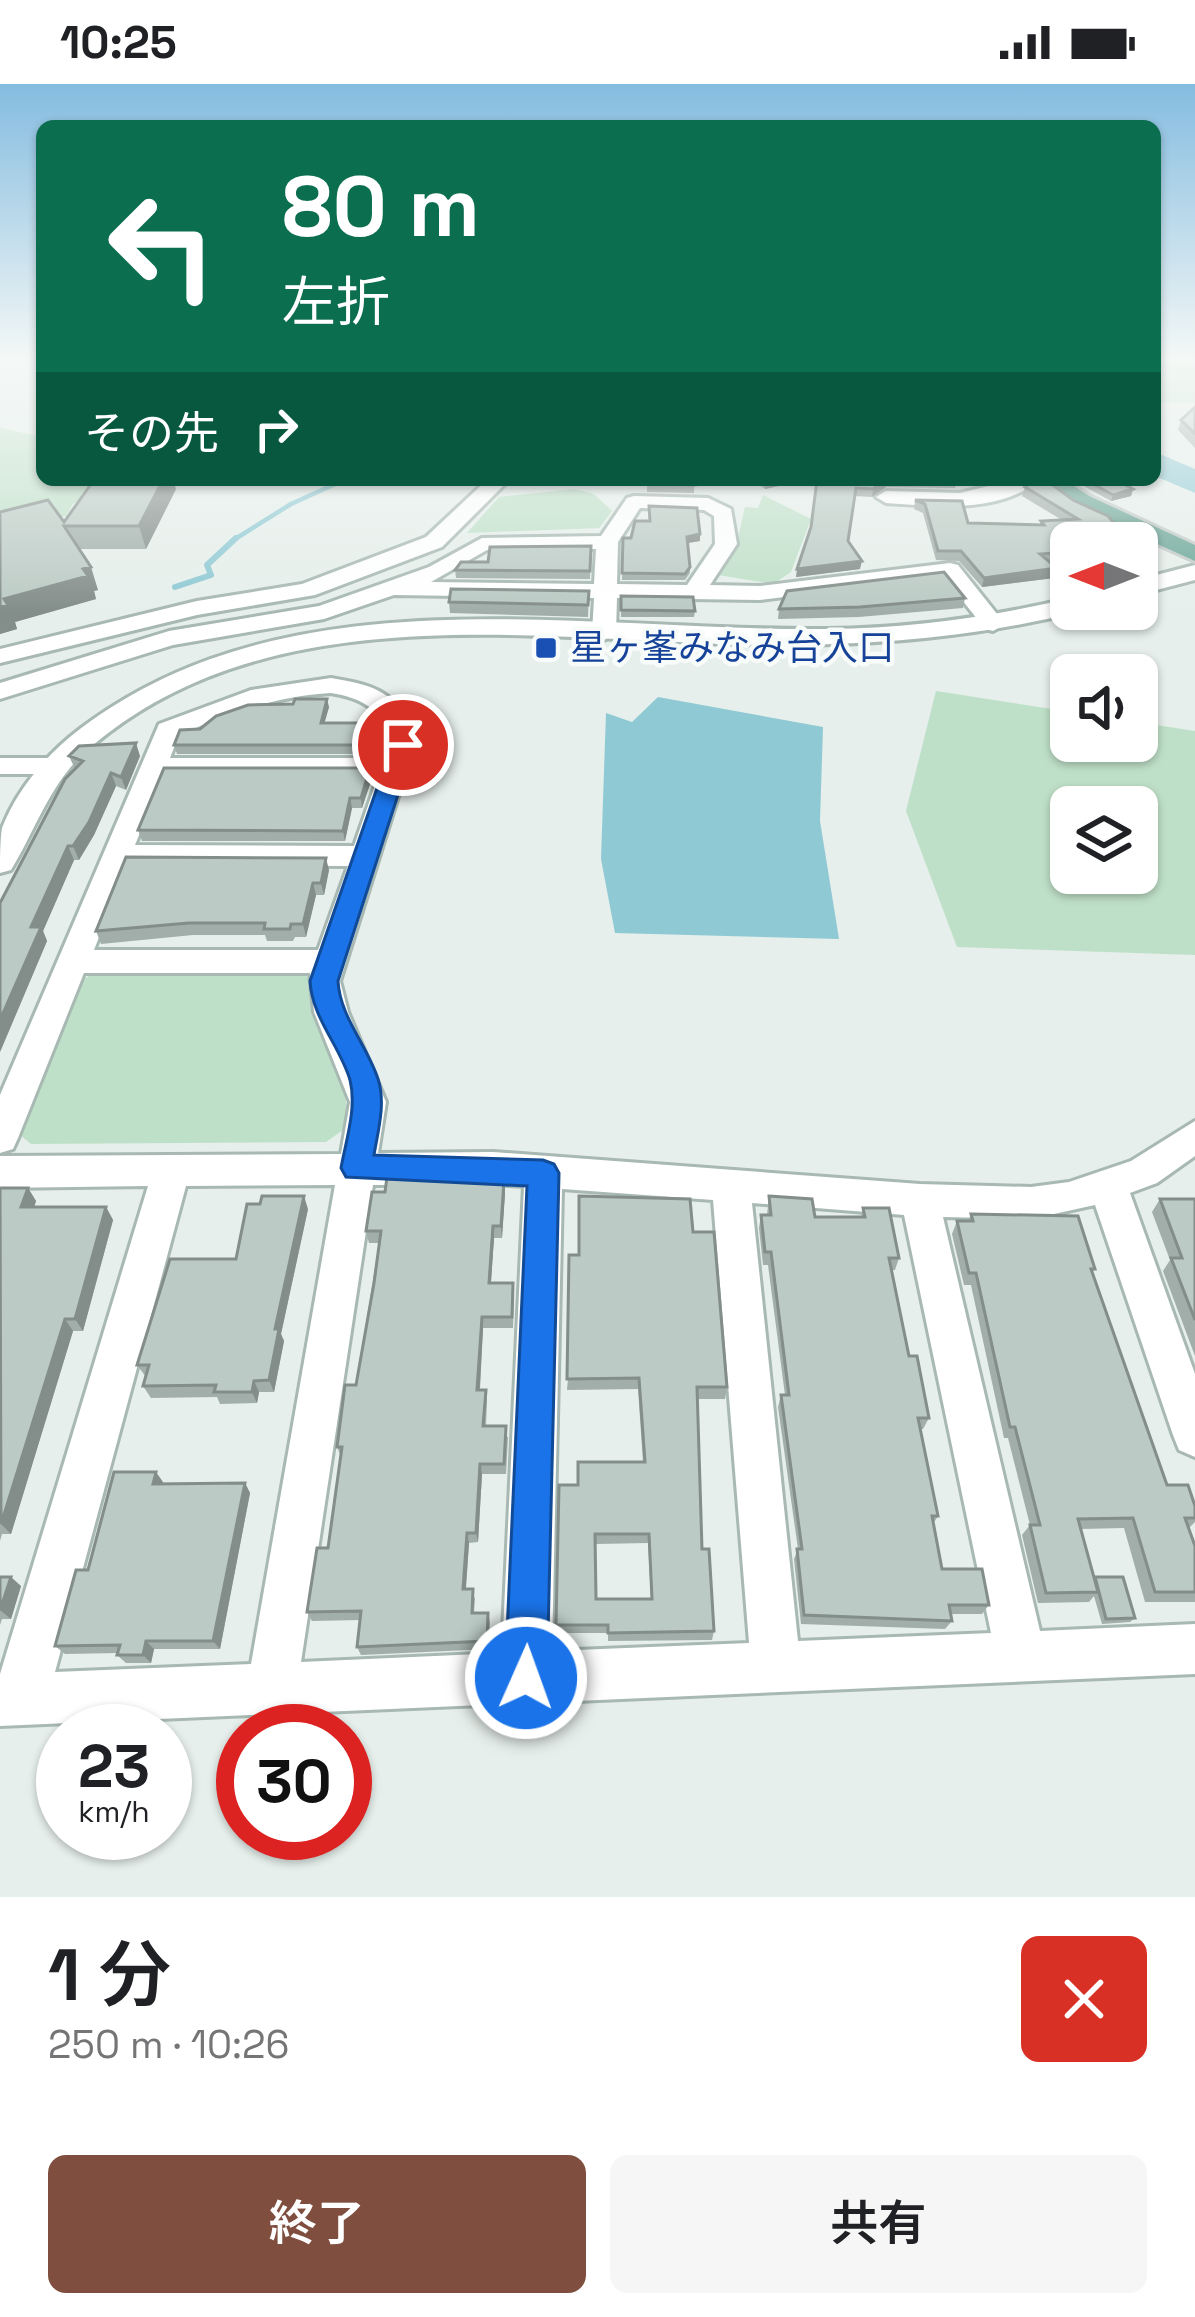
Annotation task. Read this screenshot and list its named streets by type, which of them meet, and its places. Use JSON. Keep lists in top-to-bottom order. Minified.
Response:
{"places":{"transit":["星ヶ峯みなみ台入口"]},"north":"left","page":{"status":"10:25","turn":["80 m","左折"],"then":"その先","speed":"23 km/h","limit":"30","heading":["1 分","250 m · 10:26"],"buttons":["終了","共有"]}}
